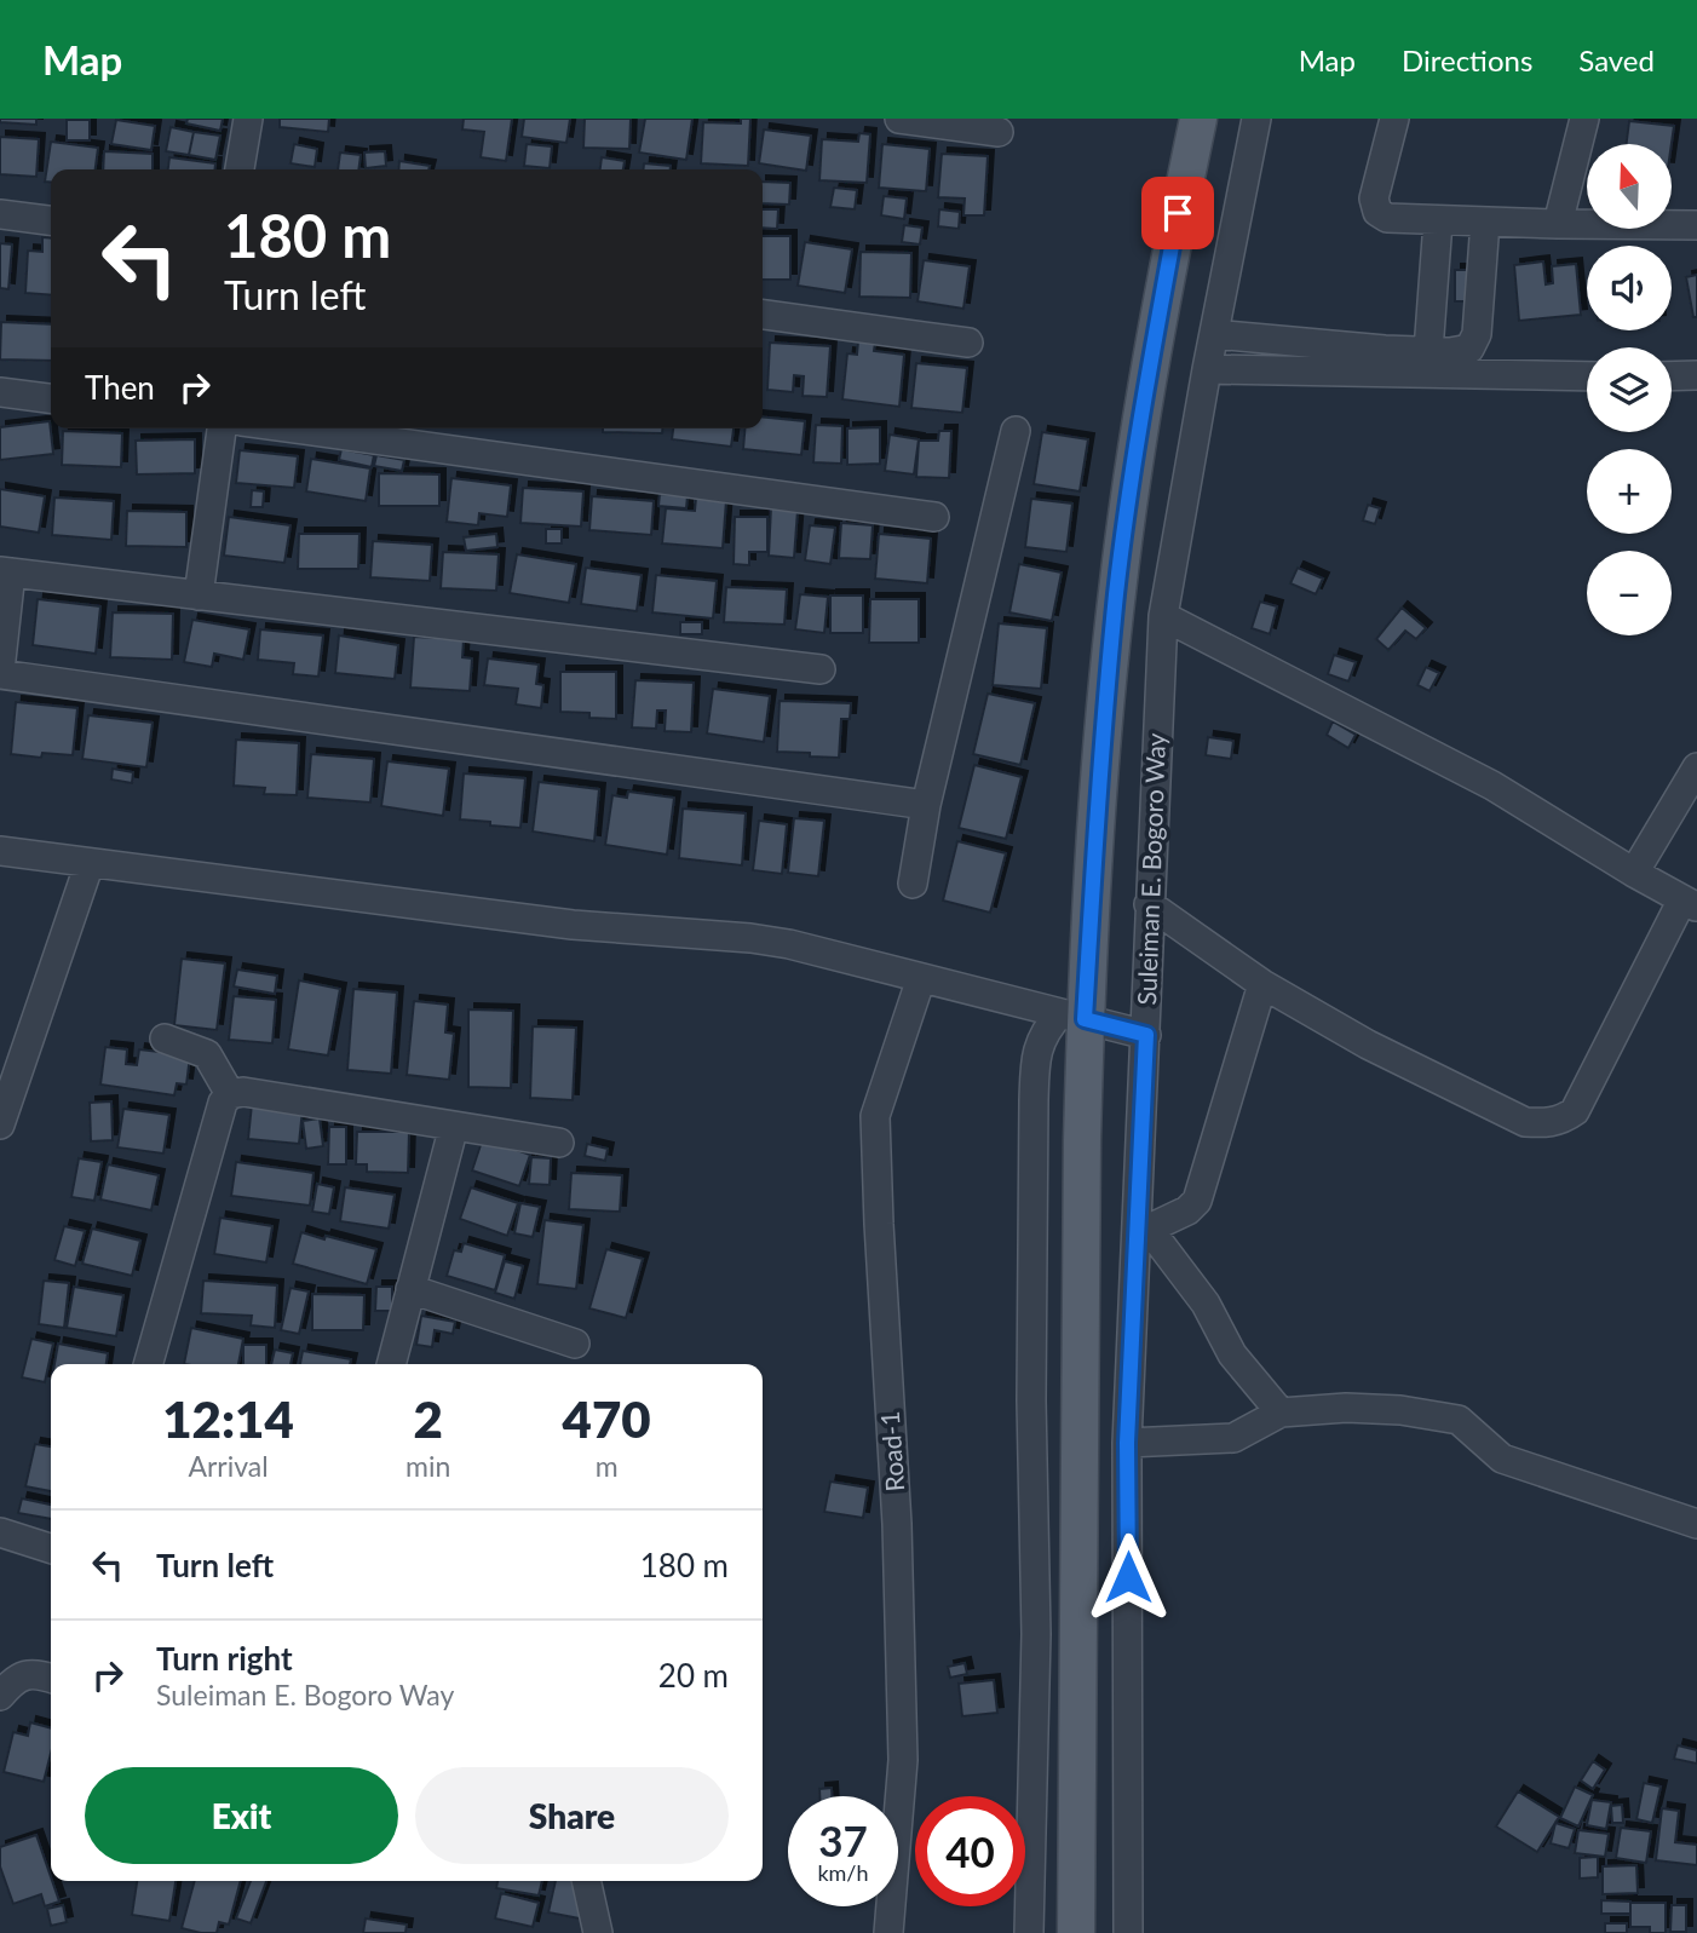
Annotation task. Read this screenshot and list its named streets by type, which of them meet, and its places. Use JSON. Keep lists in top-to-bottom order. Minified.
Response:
{"streets":{"street":["Suleiman E. Bogoro Way","Road-1"]},"north":"top","page":{"header":"Map","nav":["Map","Directions","Saved"],"map_buttons":["+","−"],"turn":["180 m","Turn left"],"then":"Then","eta":["12:14","Arrival","2","min","470","m"],"list":[{"name":"Turn left","value":"180 m"},{"name":"Turn right","note":"Suleiman E. Bogoro Way","value":"20 m"}],"buttons":["Exit","Share"],"speed":"37 km/h","limit":"40"}}
